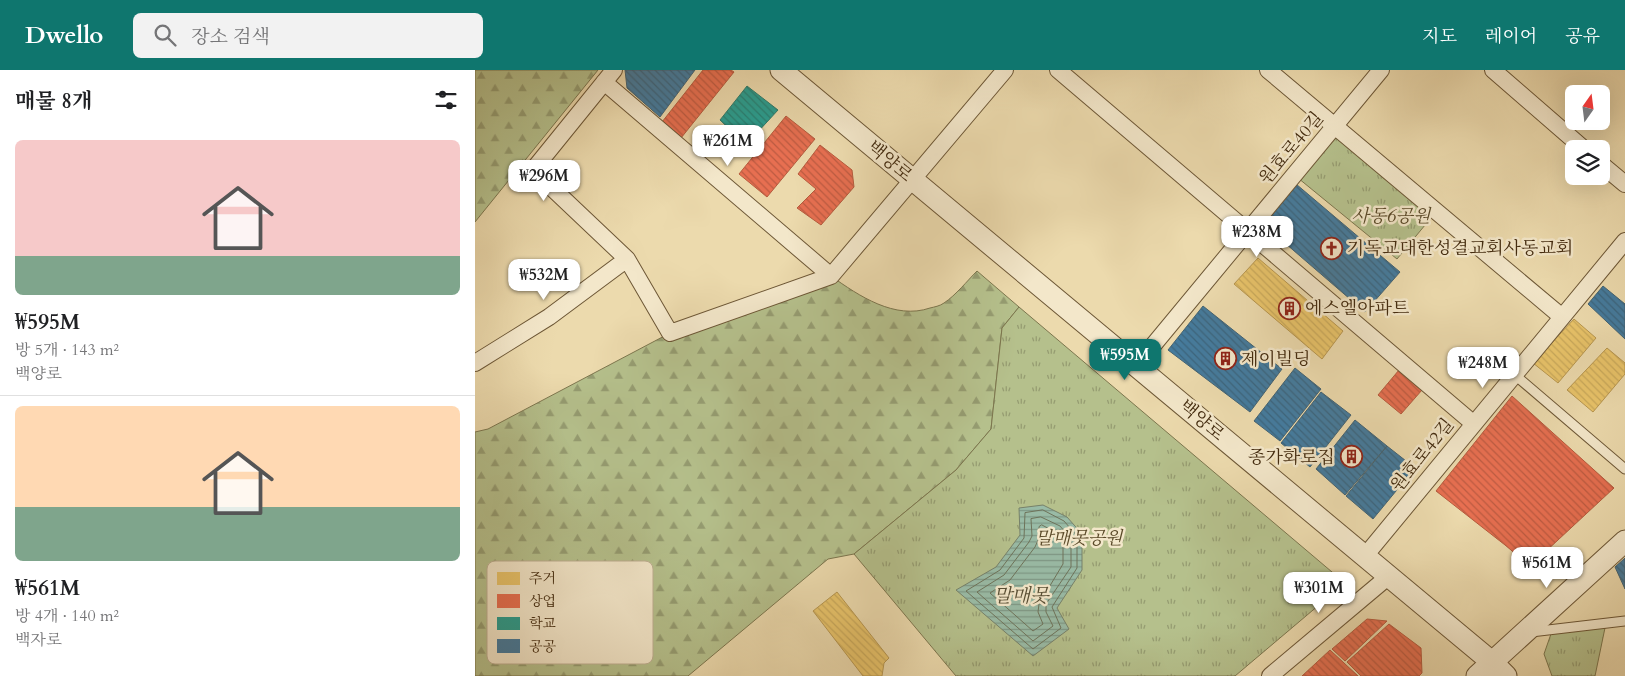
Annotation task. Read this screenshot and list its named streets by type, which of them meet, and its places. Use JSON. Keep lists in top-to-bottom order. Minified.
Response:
{"streets":{"street":["원효로40길","백양로","원효로42길"]},"crossings":[["원효로40길","백양로"],["백양로","원효로42길"]],"water":["말매못"],"parks":["사동6공원","말매못공원"],"places":{"church":["기독교대한성결교회사동교회"],"building":["에스엘아파트","제이빌딩","종가화로집"]},"legend":["주거","상업","학교","공공"],"north":"top","page":{"header":"Dwello","search":"장소 검색","nav":["지도","레이어","공유"],"heading":"매물 8개","price":["₩261M","₩296M","₩238M","₩532M","₩595M","₩248M","₩561M","₩301M"],"list":[{"name":"₩595M","note":"방 5개 · 143 m² · 백양로"},{"name":"₩561M","note":"방 4개 · 140 m² · 백자로"}]}}
